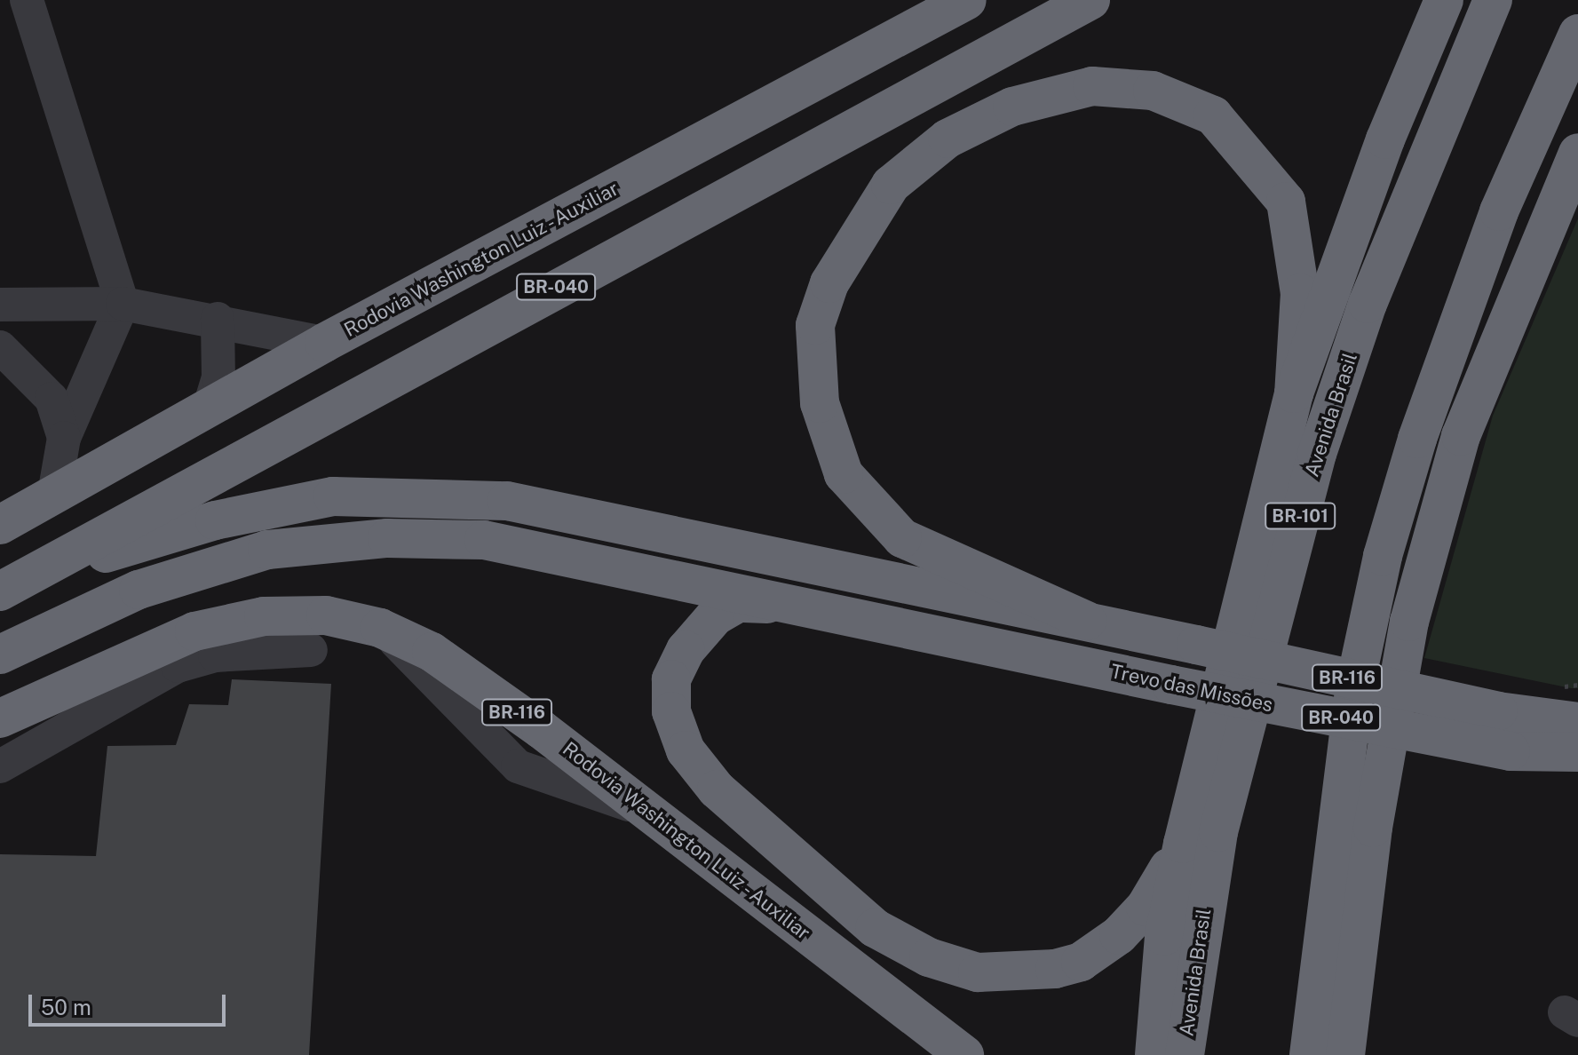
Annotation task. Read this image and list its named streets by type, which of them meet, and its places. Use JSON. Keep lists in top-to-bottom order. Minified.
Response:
{"streets":{"highway":["Rodovia Washington Luiz - Auxiliar","BR-040","Avenida Brasil","BR-101","BR-116","Trevo das Missões"]},"crossings":[["BR-040","BR-116"],["BR-040","Trevo das Missões"]],"scale_bar":"50 m"}
